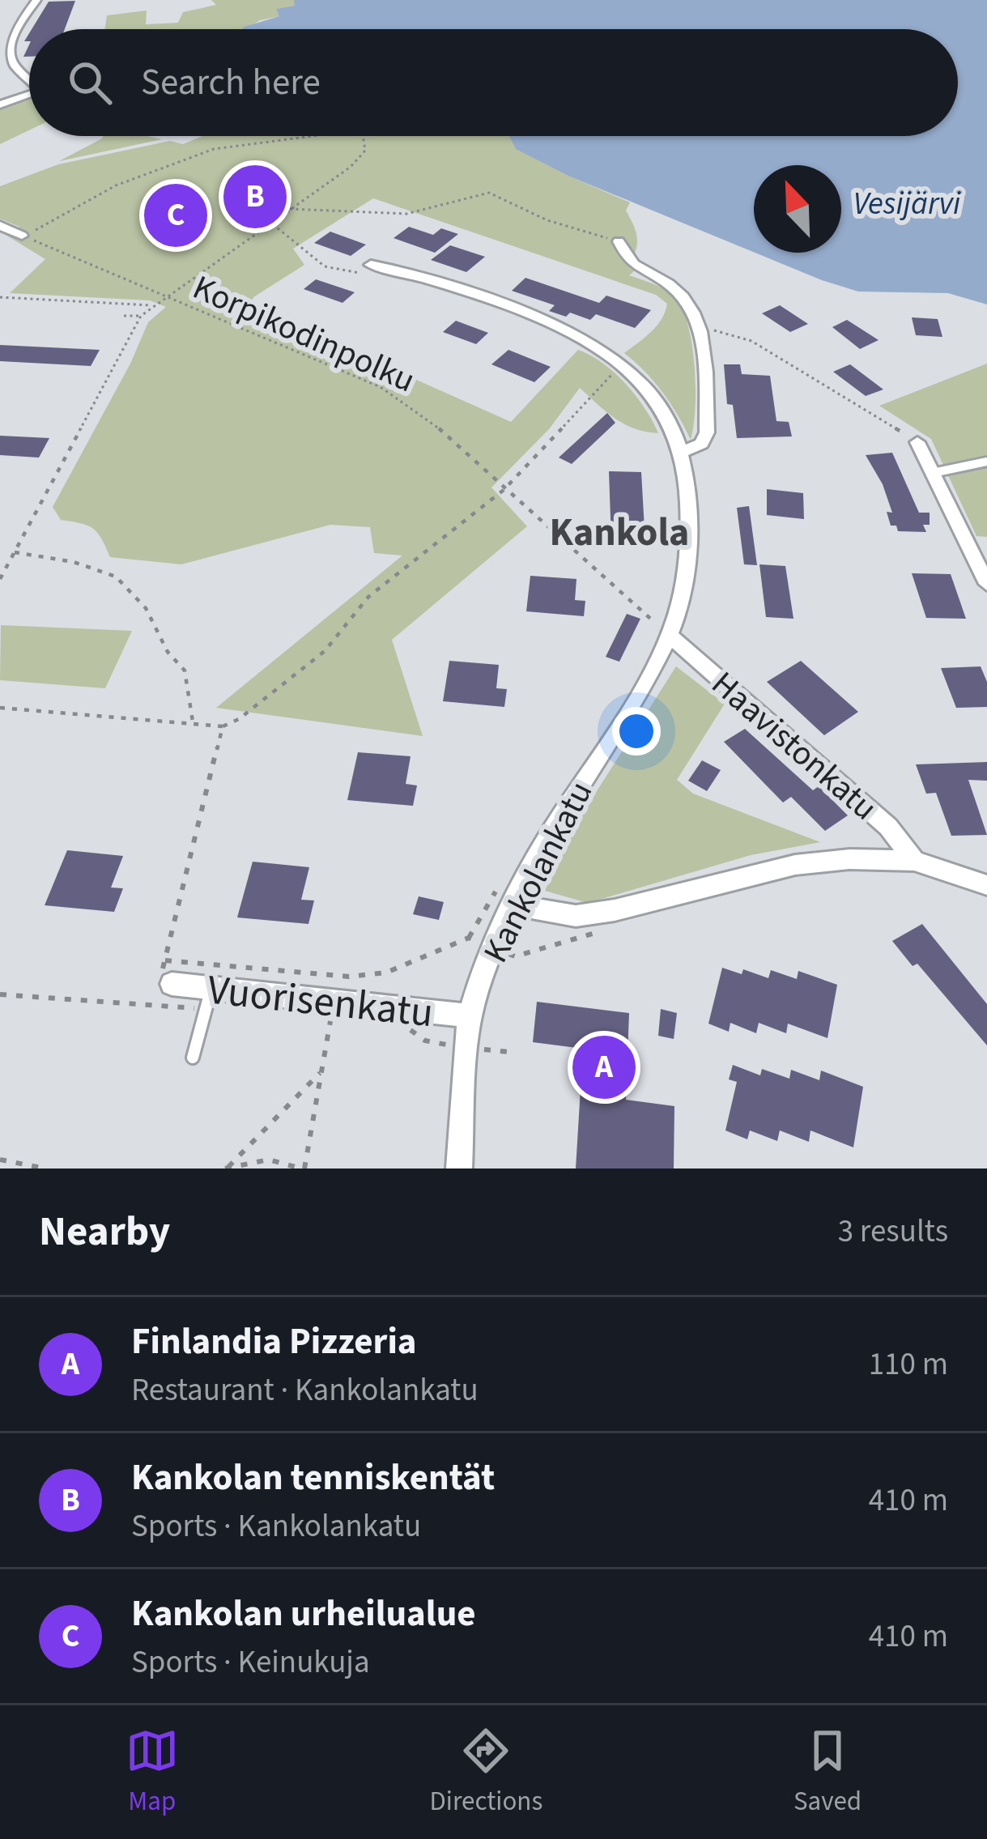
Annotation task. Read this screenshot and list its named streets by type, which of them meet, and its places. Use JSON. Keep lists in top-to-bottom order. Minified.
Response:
{"streets":{"street":["Haavistonkatu","Kankolankatu","Vuorisenkatu"],"path":["Korpikodinpolku"]},"crossings":[["Korpikodinpolku","Haavistonkatu"],["Korpikodinpolku","Kankolankatu"],["Haavistonkatu","Kankolankatu"],["Kankolankatu","Vuorisenkatu"]],"districts":["Kankola"],"water":["Vesijärvi"],"north":"top left","page":{"search":"Search here","pins":["B","C","A"],"heading":["Nearby","3 results"],"list":[{"mark":"A","name":"Finlandia Pizzeria","note":"Restaurant · Kankolankatu","value":"110 m"},{"mark":"B","name":"Kankolan tenniskentät","note":"Sports · Kankolankatu","value":"410 m"},{"mark":"C","name":"Kankolan urheilualue","note":"Sports · Keinukuja","value":"410 m"}],"nav":["Map","Directions","Saved"]}}
